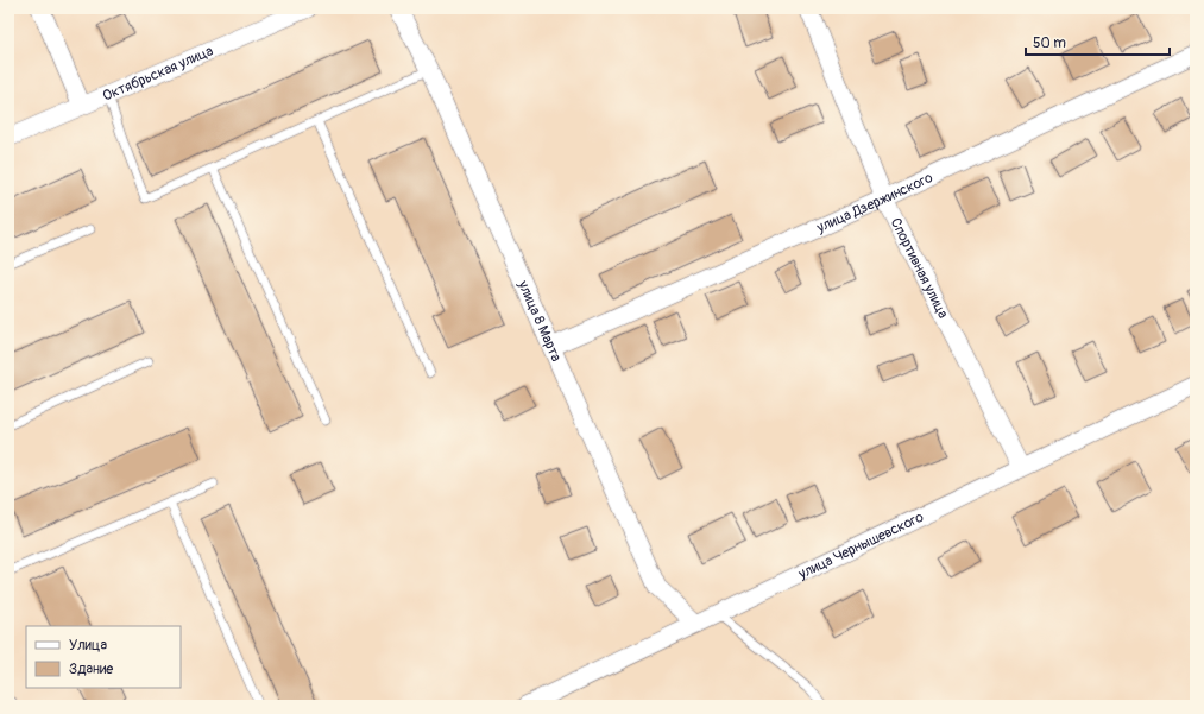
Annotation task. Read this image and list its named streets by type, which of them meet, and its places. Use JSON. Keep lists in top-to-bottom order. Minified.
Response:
{"streets":{"street":["Октябрьская улица","улица Дзержинского","Спортивная улица","улица 8 Марта","улица Чернышевского"]},"crossings":[["улица Дзержинского","Спортивная улица"],["улица Дзержинского","улица 8 Марта"],["Спортивная улица","улица Чернышевского"],["улица 8 Марта","улица Чернышевского"]],"legend":["Улица","Здание"],"scale_bar":"50 m"}
